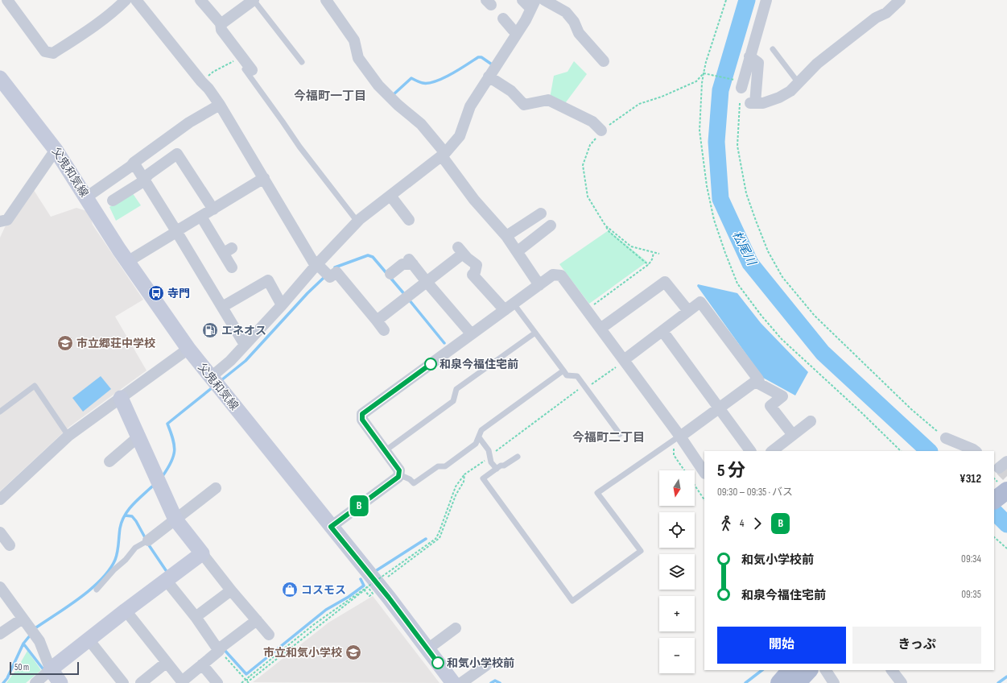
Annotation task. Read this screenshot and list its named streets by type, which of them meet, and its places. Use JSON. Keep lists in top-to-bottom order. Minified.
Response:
{"streets":{"main road":["父鬼和気線"]},"districts":["今福町一丁目","今福町二丁目"],"water":["松尾川"],"places":{"bus stop":["寺門"],"fuel station":["エネオス"],"school or university":["市立郷荘中学校","市立和気小学校"],"other":["和泉今福住宅前","和気小学校前"],"shop":["コスモス"]},"lines":["bus line B"],"scale_bar":"50 m","north":"bottom","page":{"on_map":"B","heading":["5 分","09:30 – 09:35 · バス","¥312"],"map_buttons":["+","−"],"legs":["4","B"],"list":[{"name":"和気小学校前","value":"09:34"},{"name":"和泉今福住宅前","value":"09:35"}],"buttons":["開始","きっぷ"],"scale":"50 m"}}
